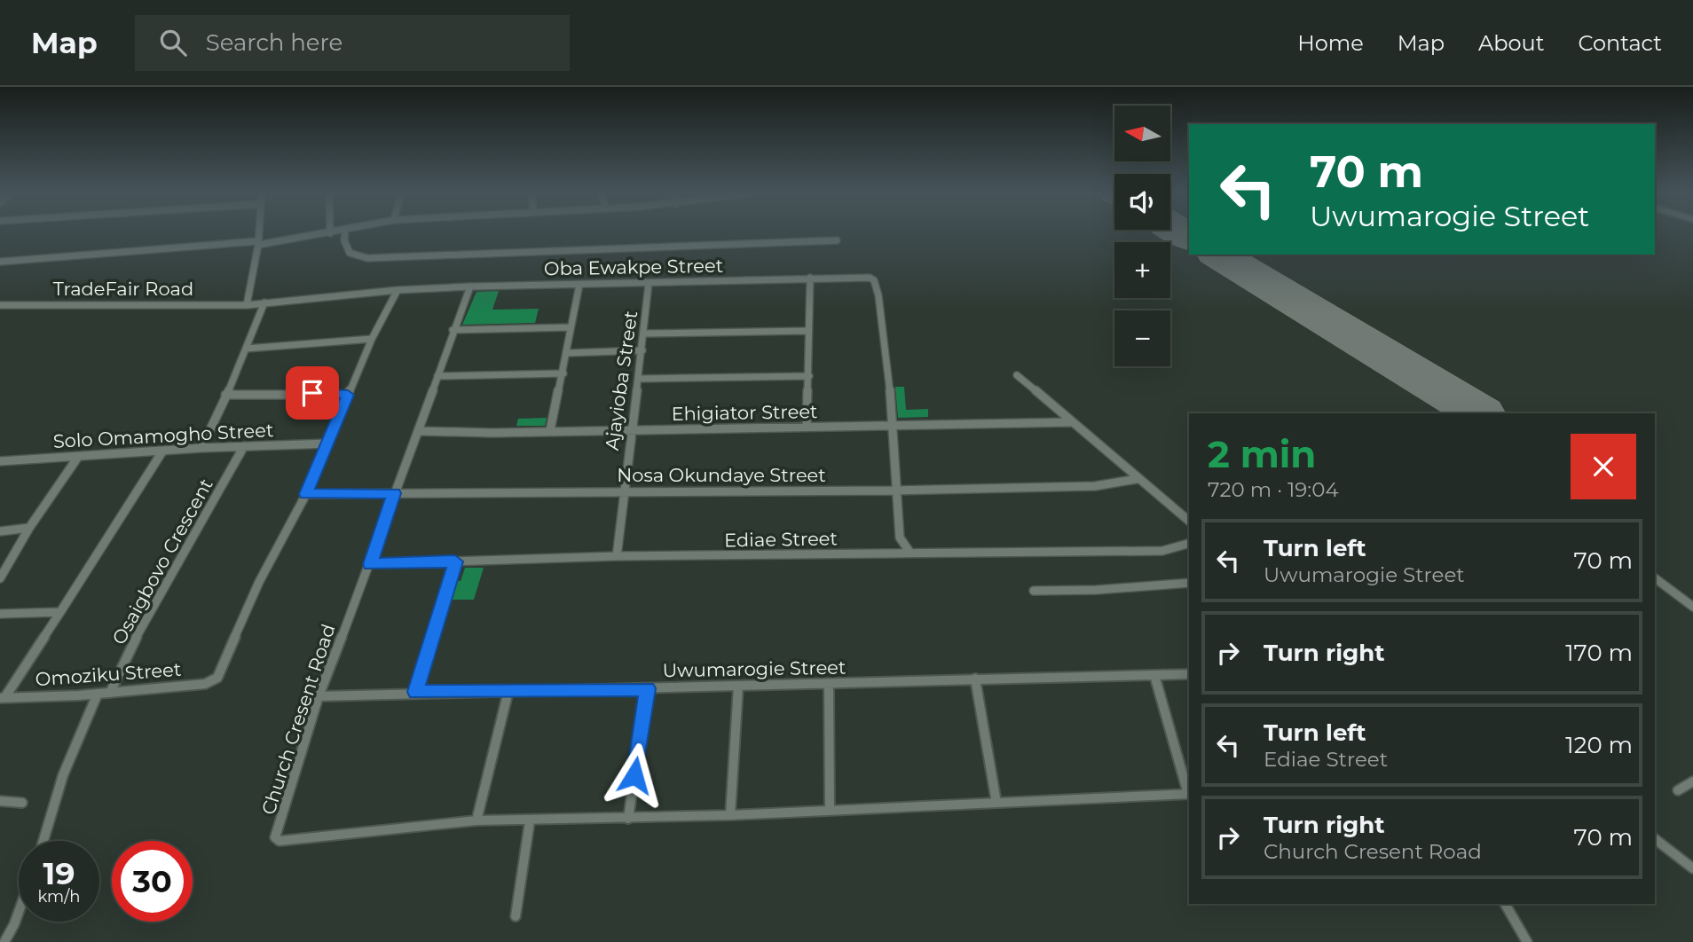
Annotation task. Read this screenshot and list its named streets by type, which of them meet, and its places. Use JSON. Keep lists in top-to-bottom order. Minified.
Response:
{"streets":{"street":["Oba Ewakpe Street","TradeFair Road","Ajayioba Street","Ehigiator Street","Solo Omamogho Street","Nosa Okundaye Street","Ediae Street","Osaigbovo Crescent","Uwumarogie Street","Omoziku Street","Church Cresent Road"]},"crossings":[["Oba Ewakpe Street","TradeFair Road"],["Oba Ewakpe Street","Ajayioba Street"],["Oba Ewakpe Street","Ehigiator Street"],["Oba Ewakpe Street","Church Cresent Road"],["Ajayioba Street","Ehigiator Street"],["Ajayioba Street","Nosa Okundaye Street"],["Ajayioba Street","Ediae Street"],["Ehigiator Street","Church Cresent Road"],["Solo Omamogho Street","Osaigbovo Crescent"],["Nosa Okundaye Street","Omoziku Street"],["Nosa Okundaye Street","Church Cresent Road"],["Ediae Street","Church Cresent Road"],["Osaigbovo Crescent","Omoziku Street"],["Uwumarogie Street","Church Cresent Road"]],"north":"left","page":{"header":"Map","search":"Search here","nav":["Home","Map","About","Contact"],"map_buttons":["+","−"],"turn":["70 m","Uwumarogie Street"],"heading":["2 min","720 m · 19:04"],"list":[{"name":"Turn left","note":"Uwumarogie Street","value":"70 m"},{"name":"Turn right","value":"170 m"},{"name":"Turn left","note":"Ediae Street","value":"120 m"},{"name":"Turn right","note":"Church Cresent Road","value":"70 m"}],"speed":"19 km/h","limit":"30"}}
